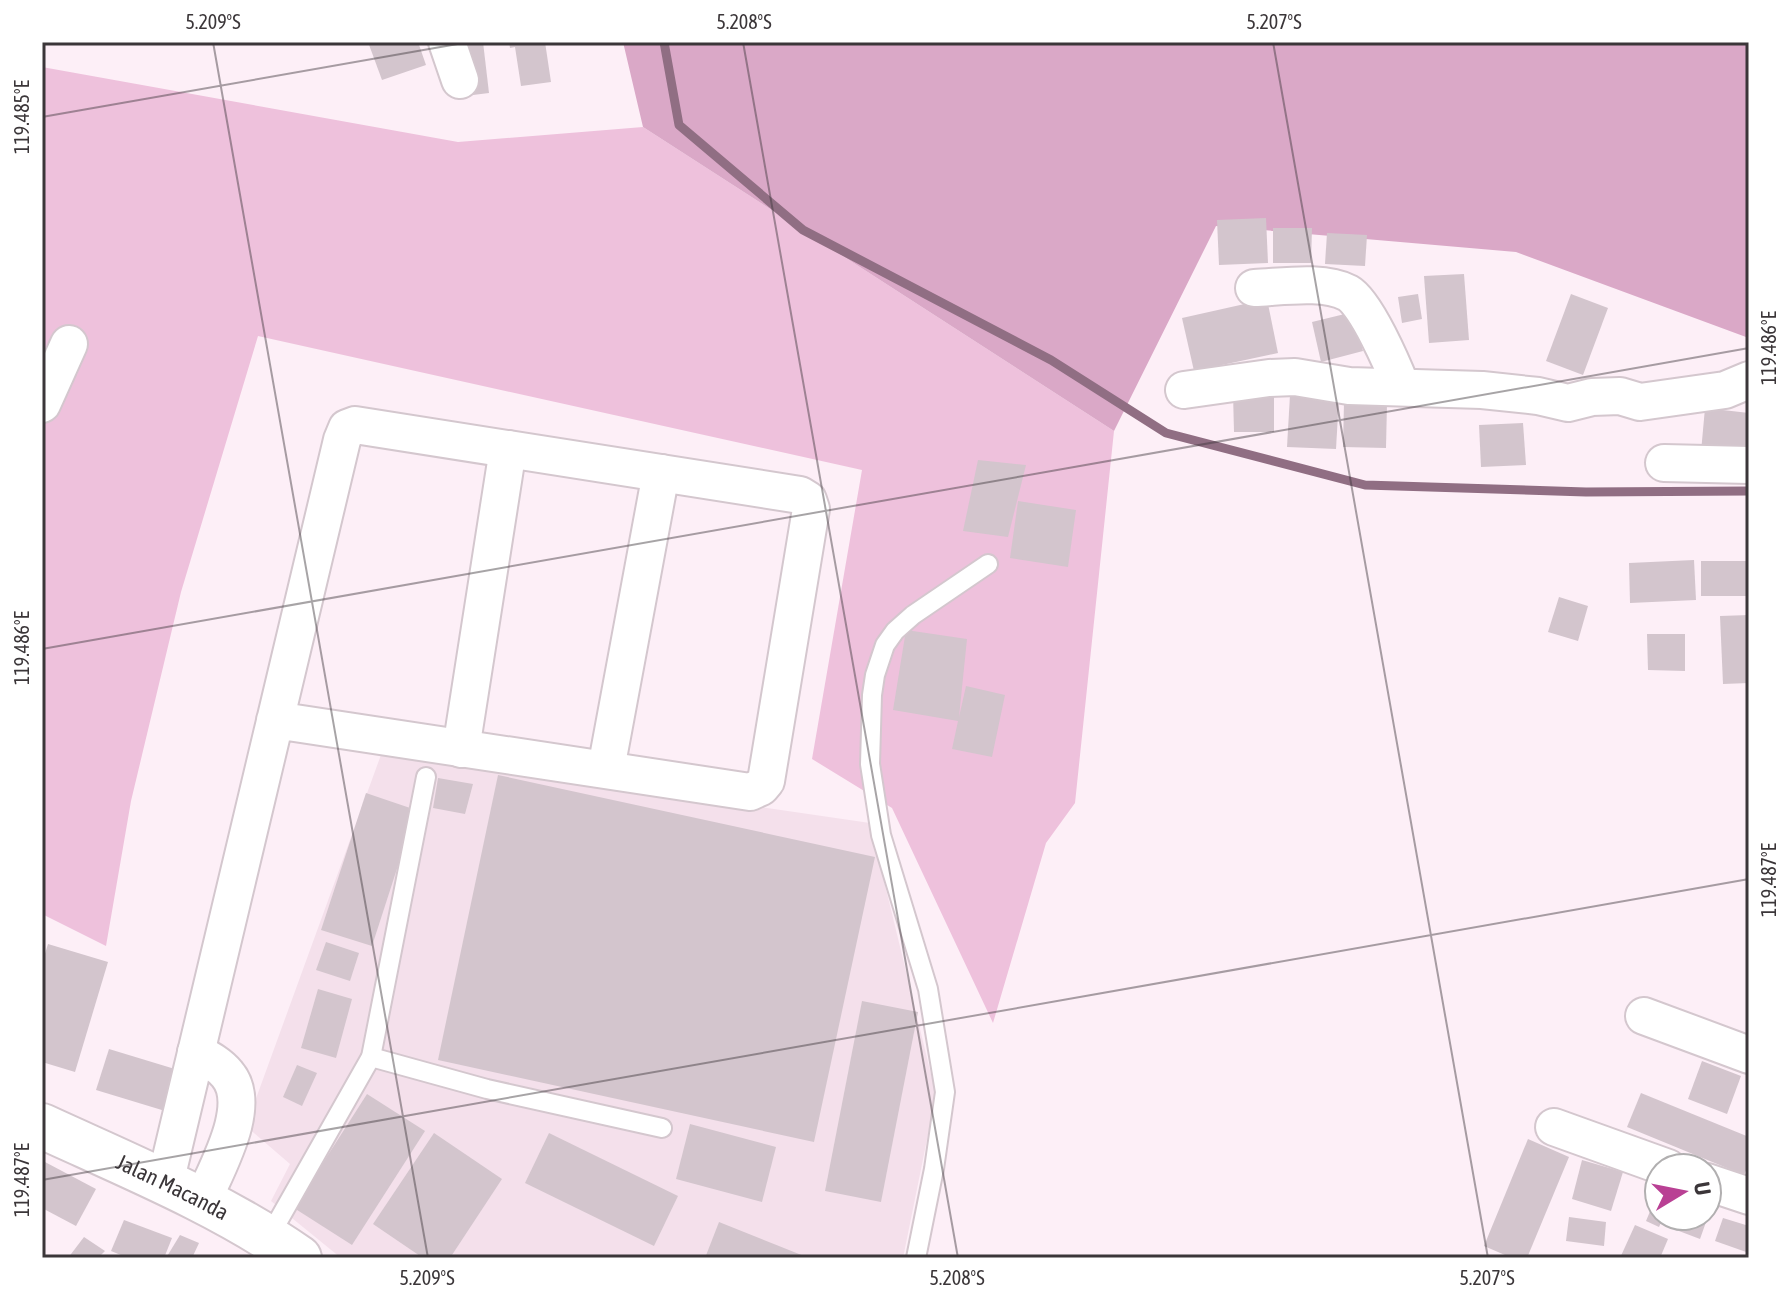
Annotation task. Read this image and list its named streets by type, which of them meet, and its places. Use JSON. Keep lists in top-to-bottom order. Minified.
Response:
{"streets":{"street":["Jalan Macanda"]},"north":"right","coordinates":["5.209°S","5.208°S","5.207°S","119.485°E","119.486°E","119.487°E"]}
